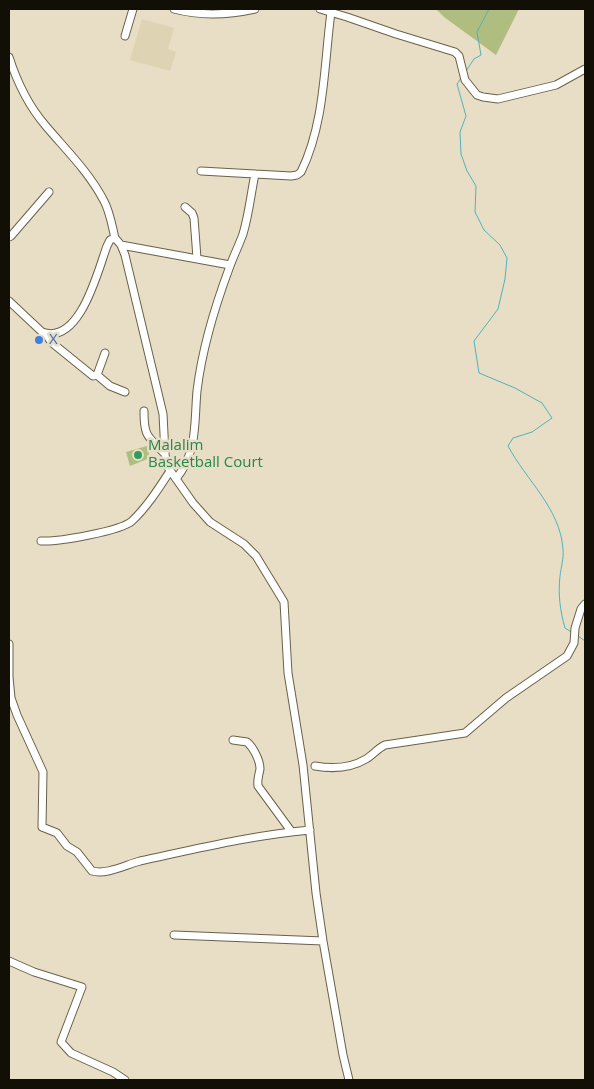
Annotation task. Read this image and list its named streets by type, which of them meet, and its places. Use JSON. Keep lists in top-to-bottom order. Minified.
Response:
{"places":["X","Malalim Basketball Court"]}
